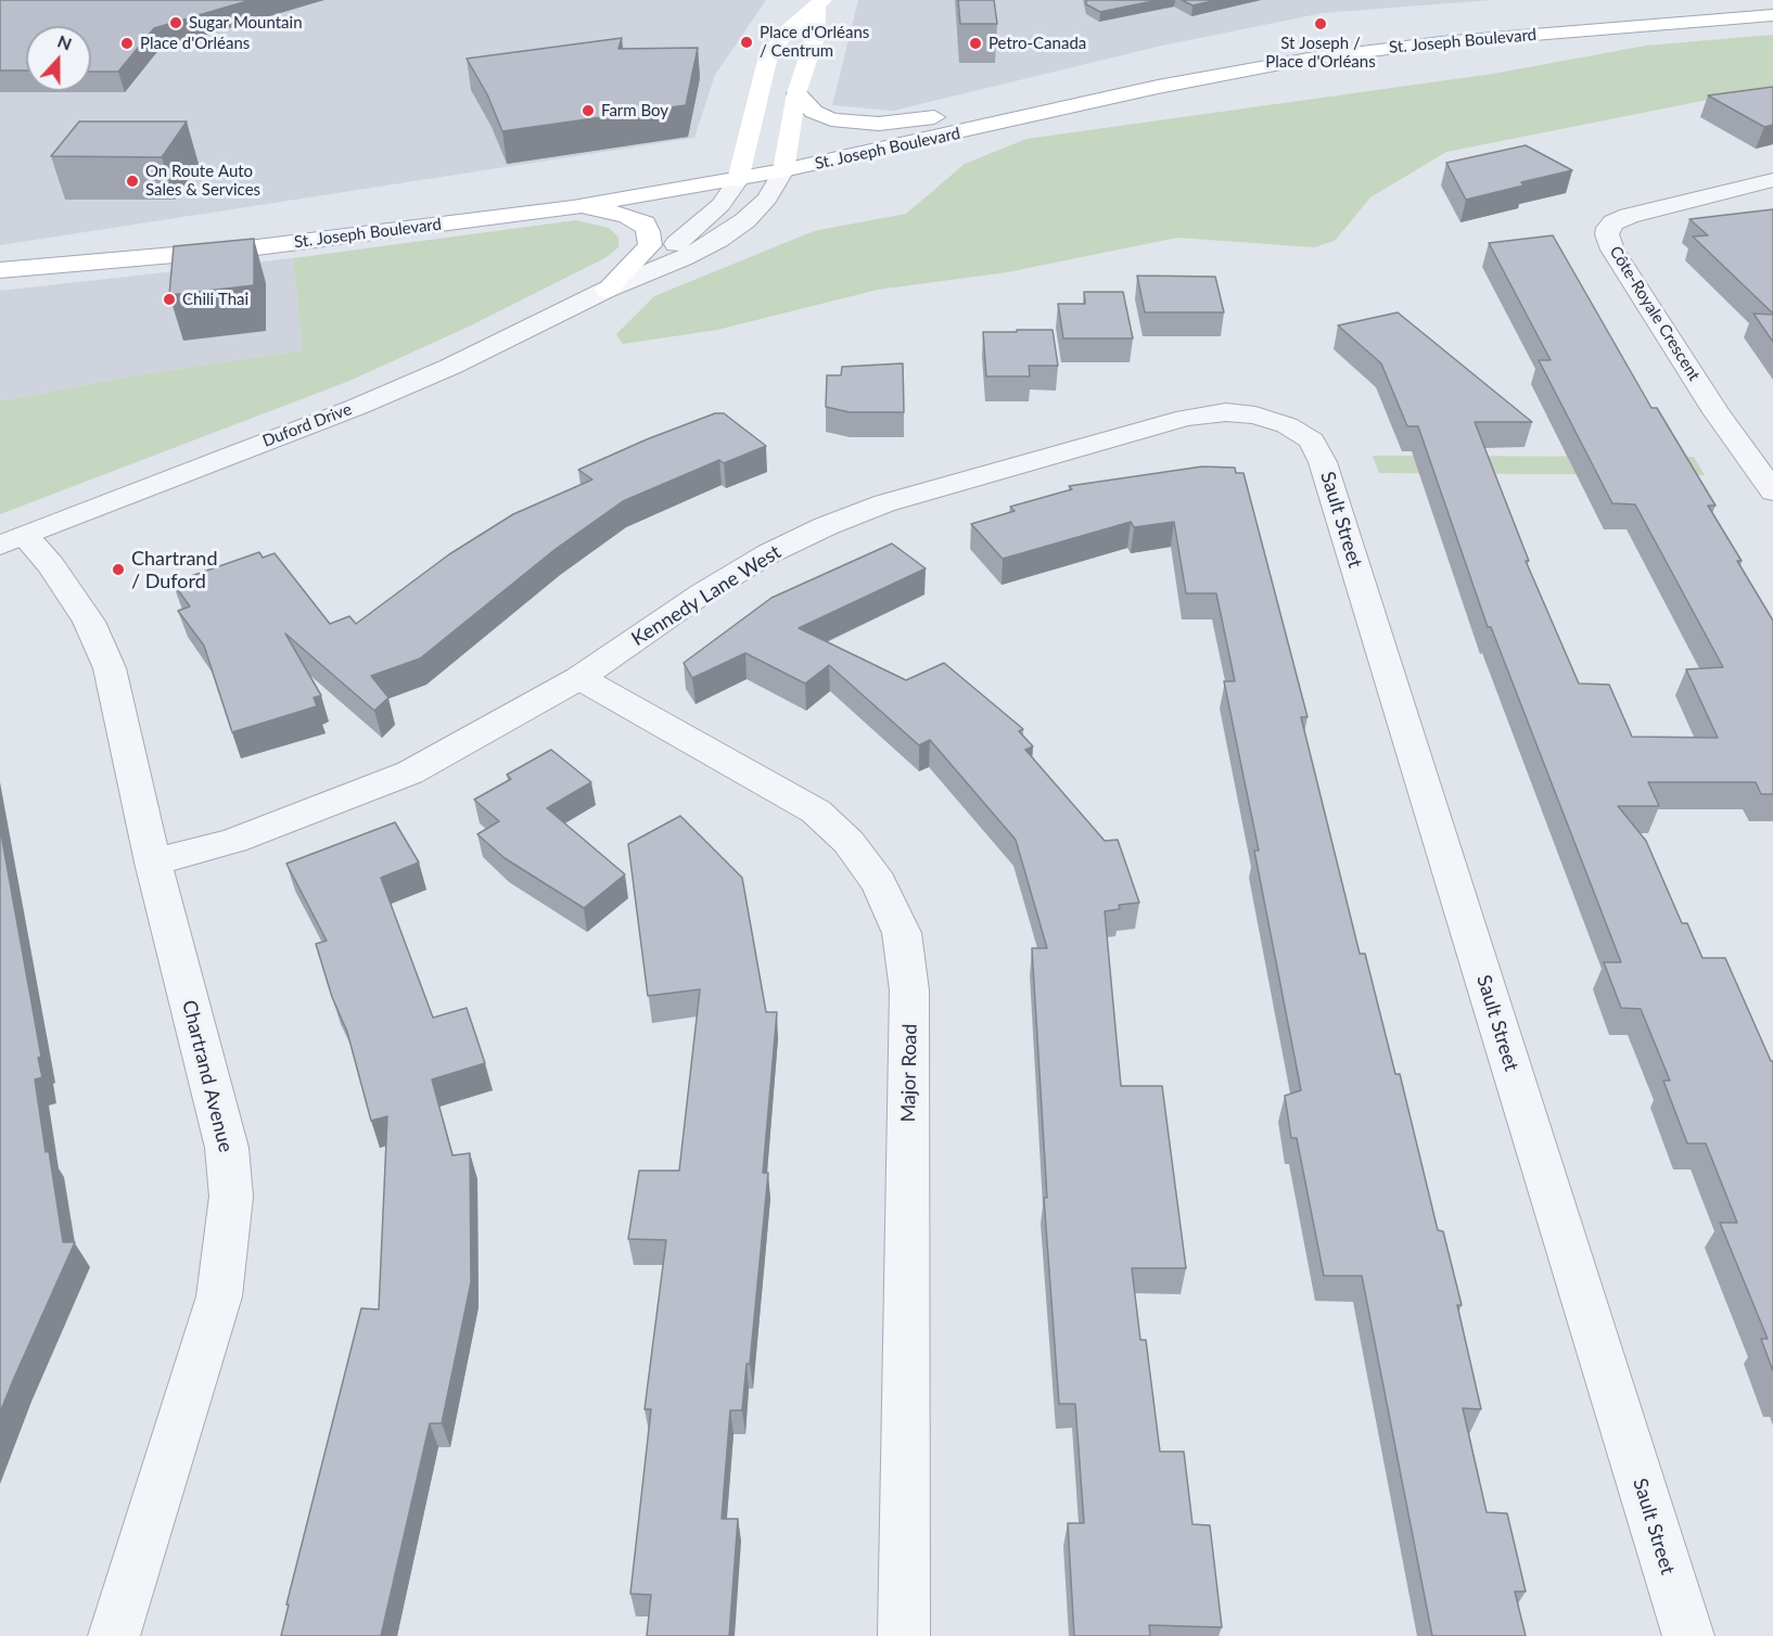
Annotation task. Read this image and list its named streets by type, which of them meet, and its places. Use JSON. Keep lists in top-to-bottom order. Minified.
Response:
{"streets":{"main road":["St. Joseph Boulevard"],"street":["Côte-Royale Crescent","Duford Drive","Sault Street","Kennedy Lane West","Major Road","Chartrand Avenue"]},"crossings":[["St. Joseph Boulevard","Duford Drive"],["Duford Drive","Chartrand Avenue"],["Sault Street","Kennedy Lane West"],["Kennedy Lane West","Major Road"],["Kennedy Lane West","Chartrand Avenue"]],"places":["Sugar Mountain","St Joseph / Place d'Orléans","Place d'Orléans / Centrum","Place d'Orléans","Petro-Canada","Farm Boy","On Route Auto Sales & Services","Chili Thai","Chartrand / Duford"],"north":"top"}
